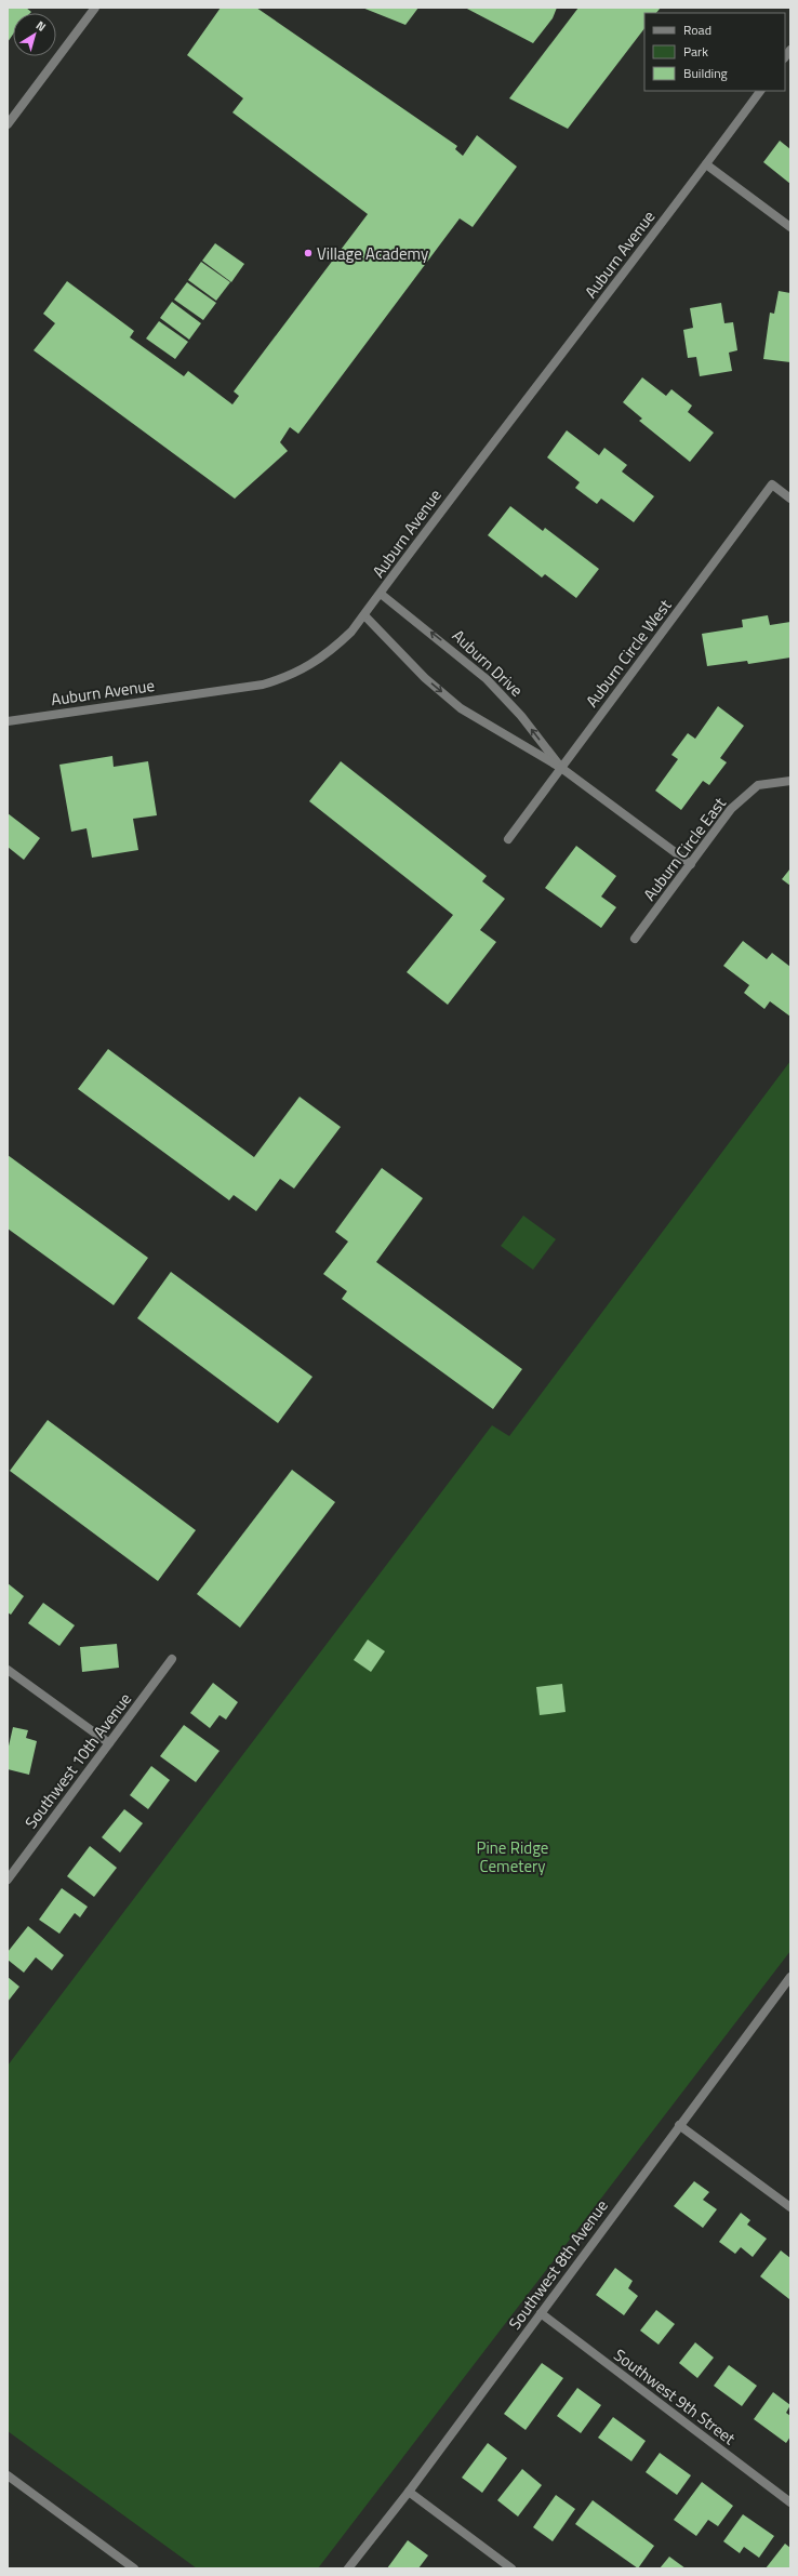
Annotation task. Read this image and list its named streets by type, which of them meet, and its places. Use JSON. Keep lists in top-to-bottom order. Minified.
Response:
{"streets":{"street":["Auburn Avenue","Auburn Circle West","Auburn Drive","Auburn Circle East","Southwest 10th Avenue","Southwest 8th Avenue","Southwest 9th Street"]},"crossings":[["Auburn Avenue","Auburn Drive"],["Auburn Circle West","Auburn Drive"],["Auburn Drive","Auburn Circle East"],["Southwest 8th Avenue","Southwest 9th Street"]],"parks":["Pine Ridge Cemetery"],"places":["Village Academy"],"legend":["Road","Park","Building"],"north":"top right"}
